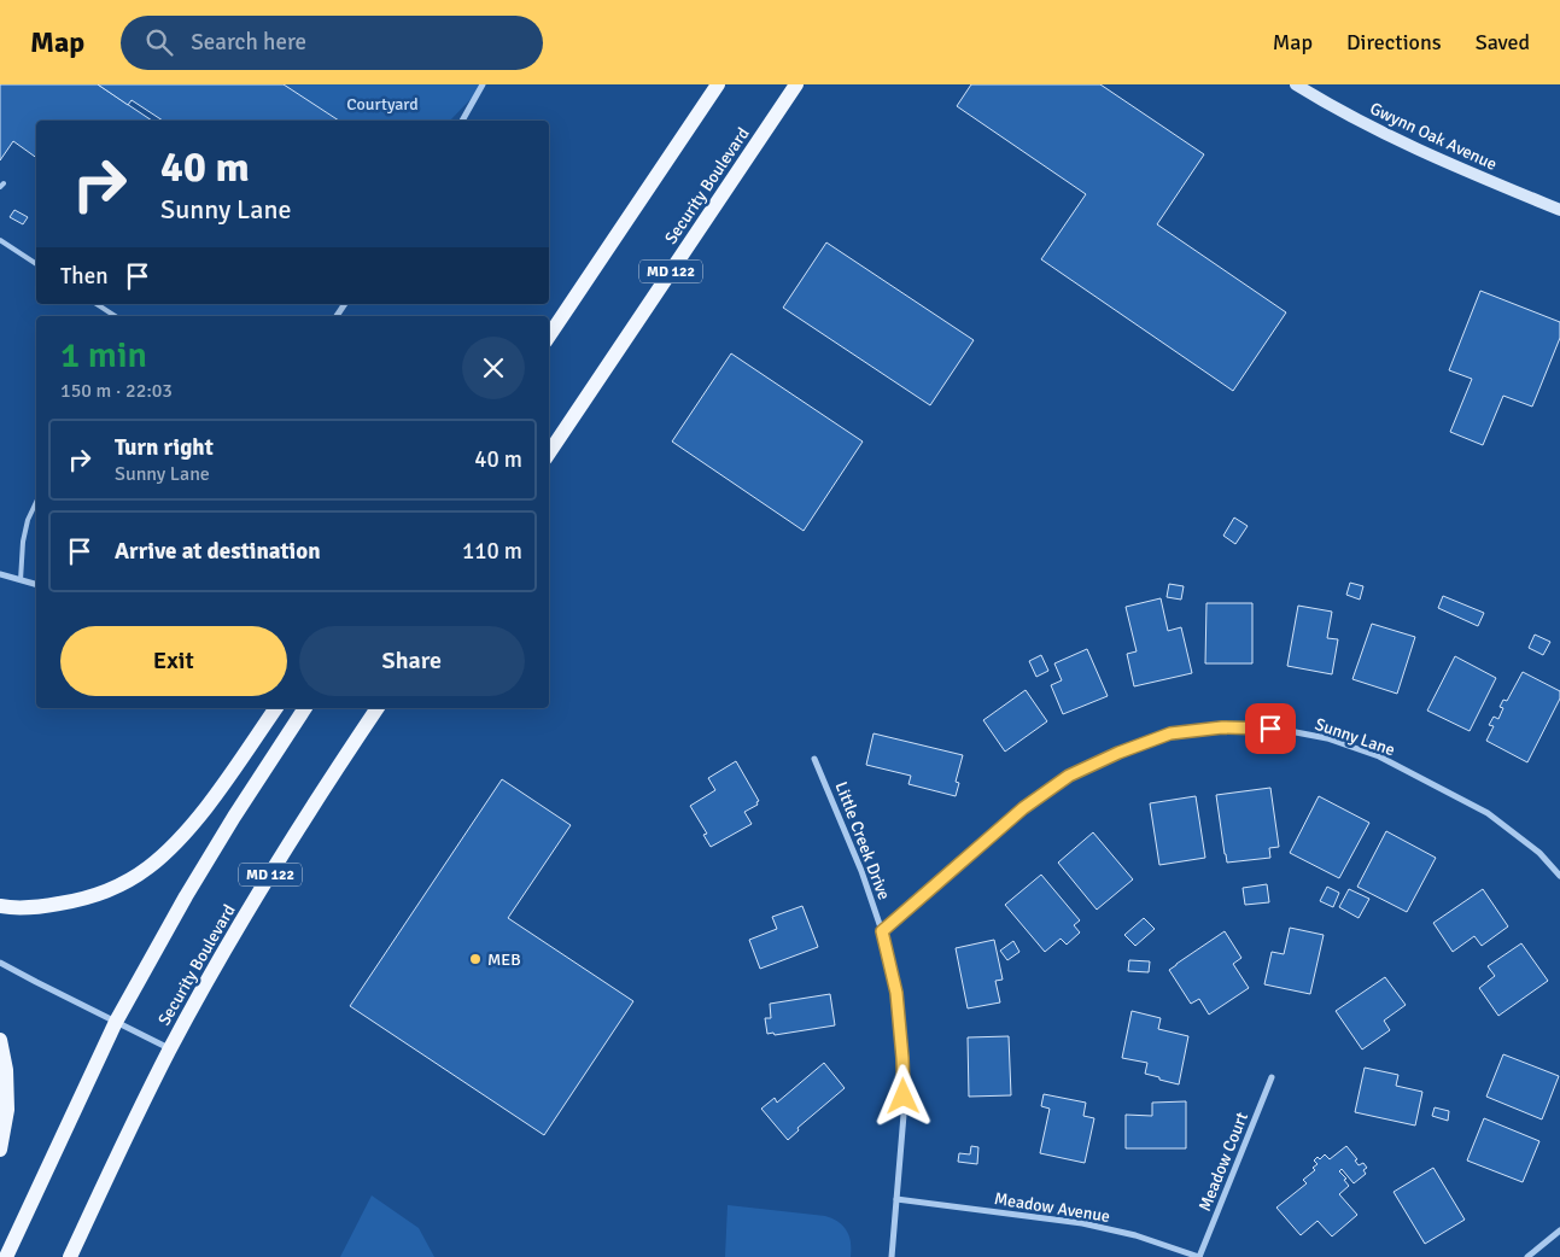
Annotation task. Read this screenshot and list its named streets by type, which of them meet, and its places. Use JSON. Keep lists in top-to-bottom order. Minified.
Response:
{"streets":{"main road":["Security Boulevard","MD 122"],"street":["Gwynn Oak Avenue","Sunny Lane","Little Creek Drive","Meadow Court","Meadow Avenue"]},"crossings":[["Sunny Lane","Little Creek Drive"],["Little Creek Drive","Meadow Avenue"],["Meadow Court","Meadow Avenue"]],"parks":["Courtyard"],"places":["MEB"],"page":{"header":"Map","search":"Search here","nav":["Map","Directions","Saved"],"turn":["40 m","Sunny Lane"],"then":"Then","heading":["1 min","150 m · 22:03"],"list":[{"name":"Turn right","note":"Sunny Lane","value":"40 m"},{"name":"Arrive at destination","value":"110 m"}],"buttons":["Exit","Share"]}}
